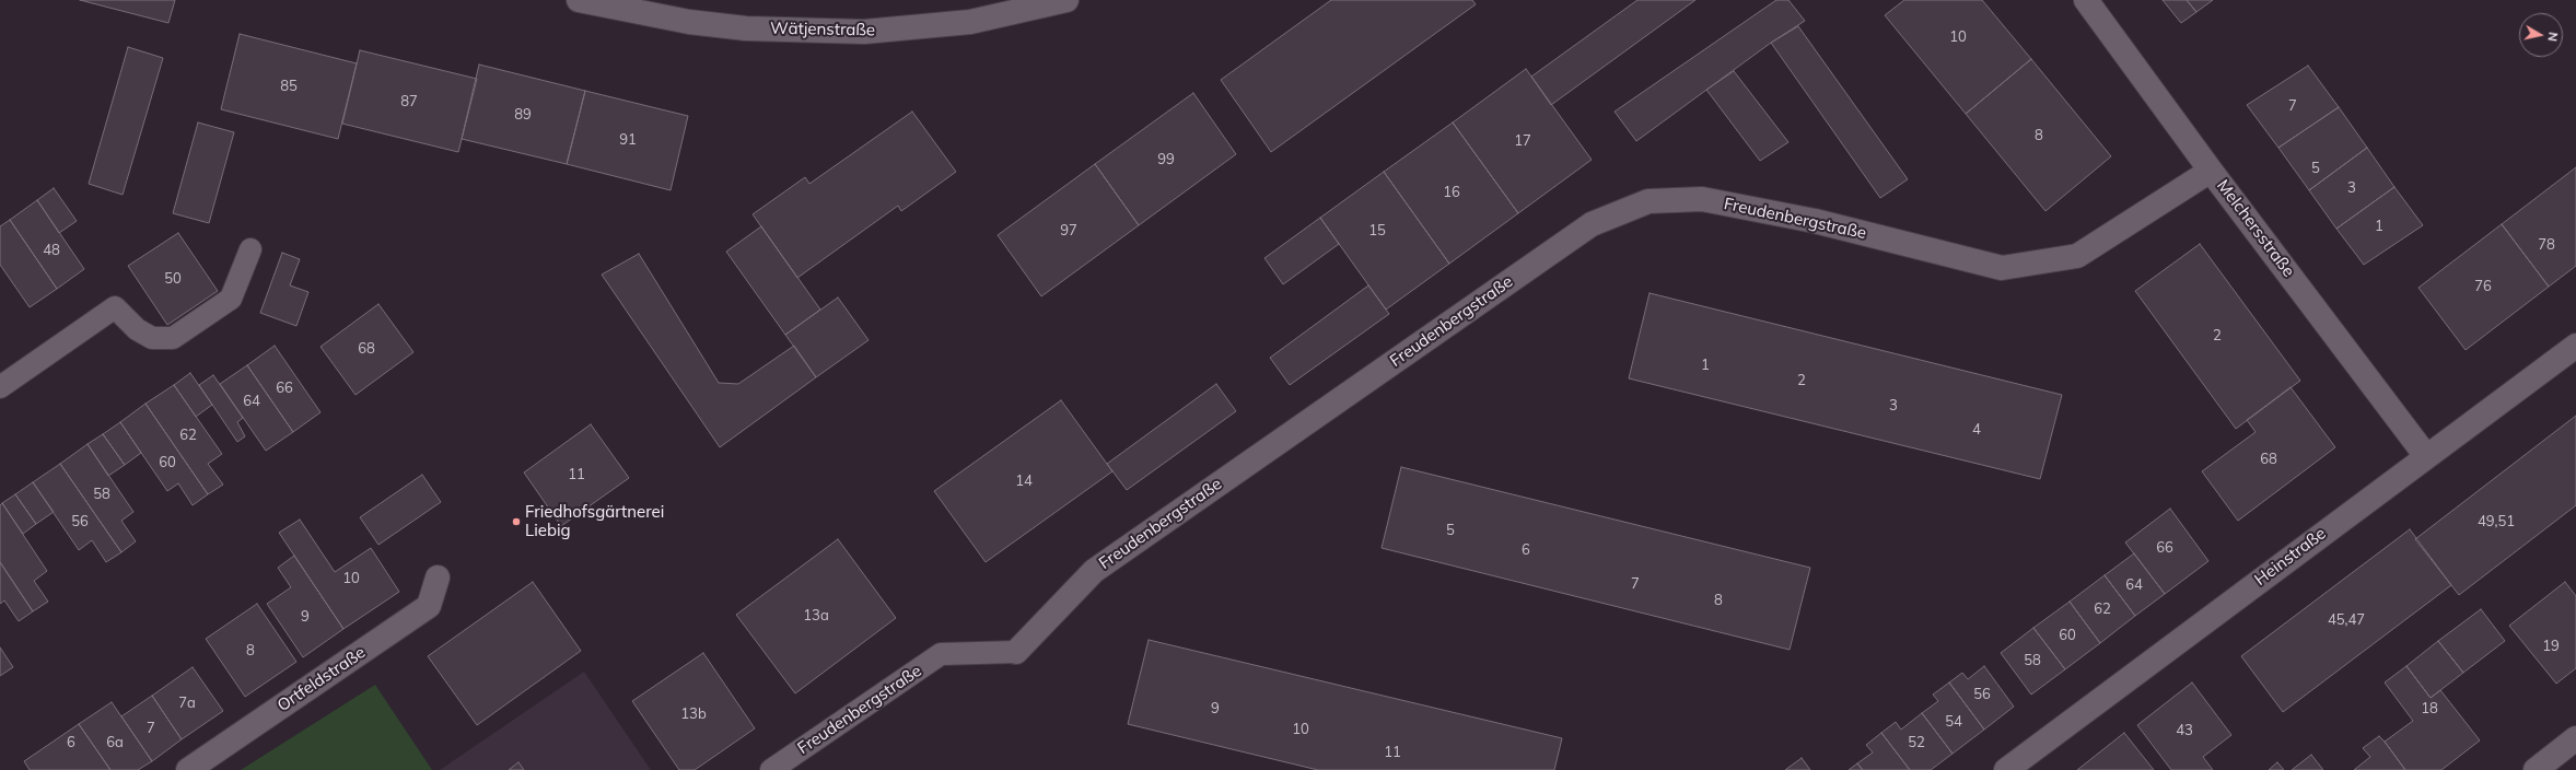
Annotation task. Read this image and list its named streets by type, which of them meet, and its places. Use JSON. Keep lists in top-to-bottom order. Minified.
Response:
{"streets":{"street":["Wätjenstraße","Freudenbergstraße","Melchersstraße","Heinstraße","Ortfeldstraße"]},"crossings":[["Freudenbergstraße","Melchersstraße"],["Melchersstraße","Heinstraße"]],"places":["Friedhofsgärtnerei Liebig"],"house_numbers":["10","85","87","7","89","8","91","17","99","5","3","16","1","97","15","78","48","50","76","2","68","1","2","66","64","3","4","62","68","60","11","14","58","56","49,51","5","66","6","10","7","64","8","62","13a","9","45,47","60","19","8","58","56","7a","9","18","13b","54","7","10","43","6","6a","52","11"],"north":"right"}
